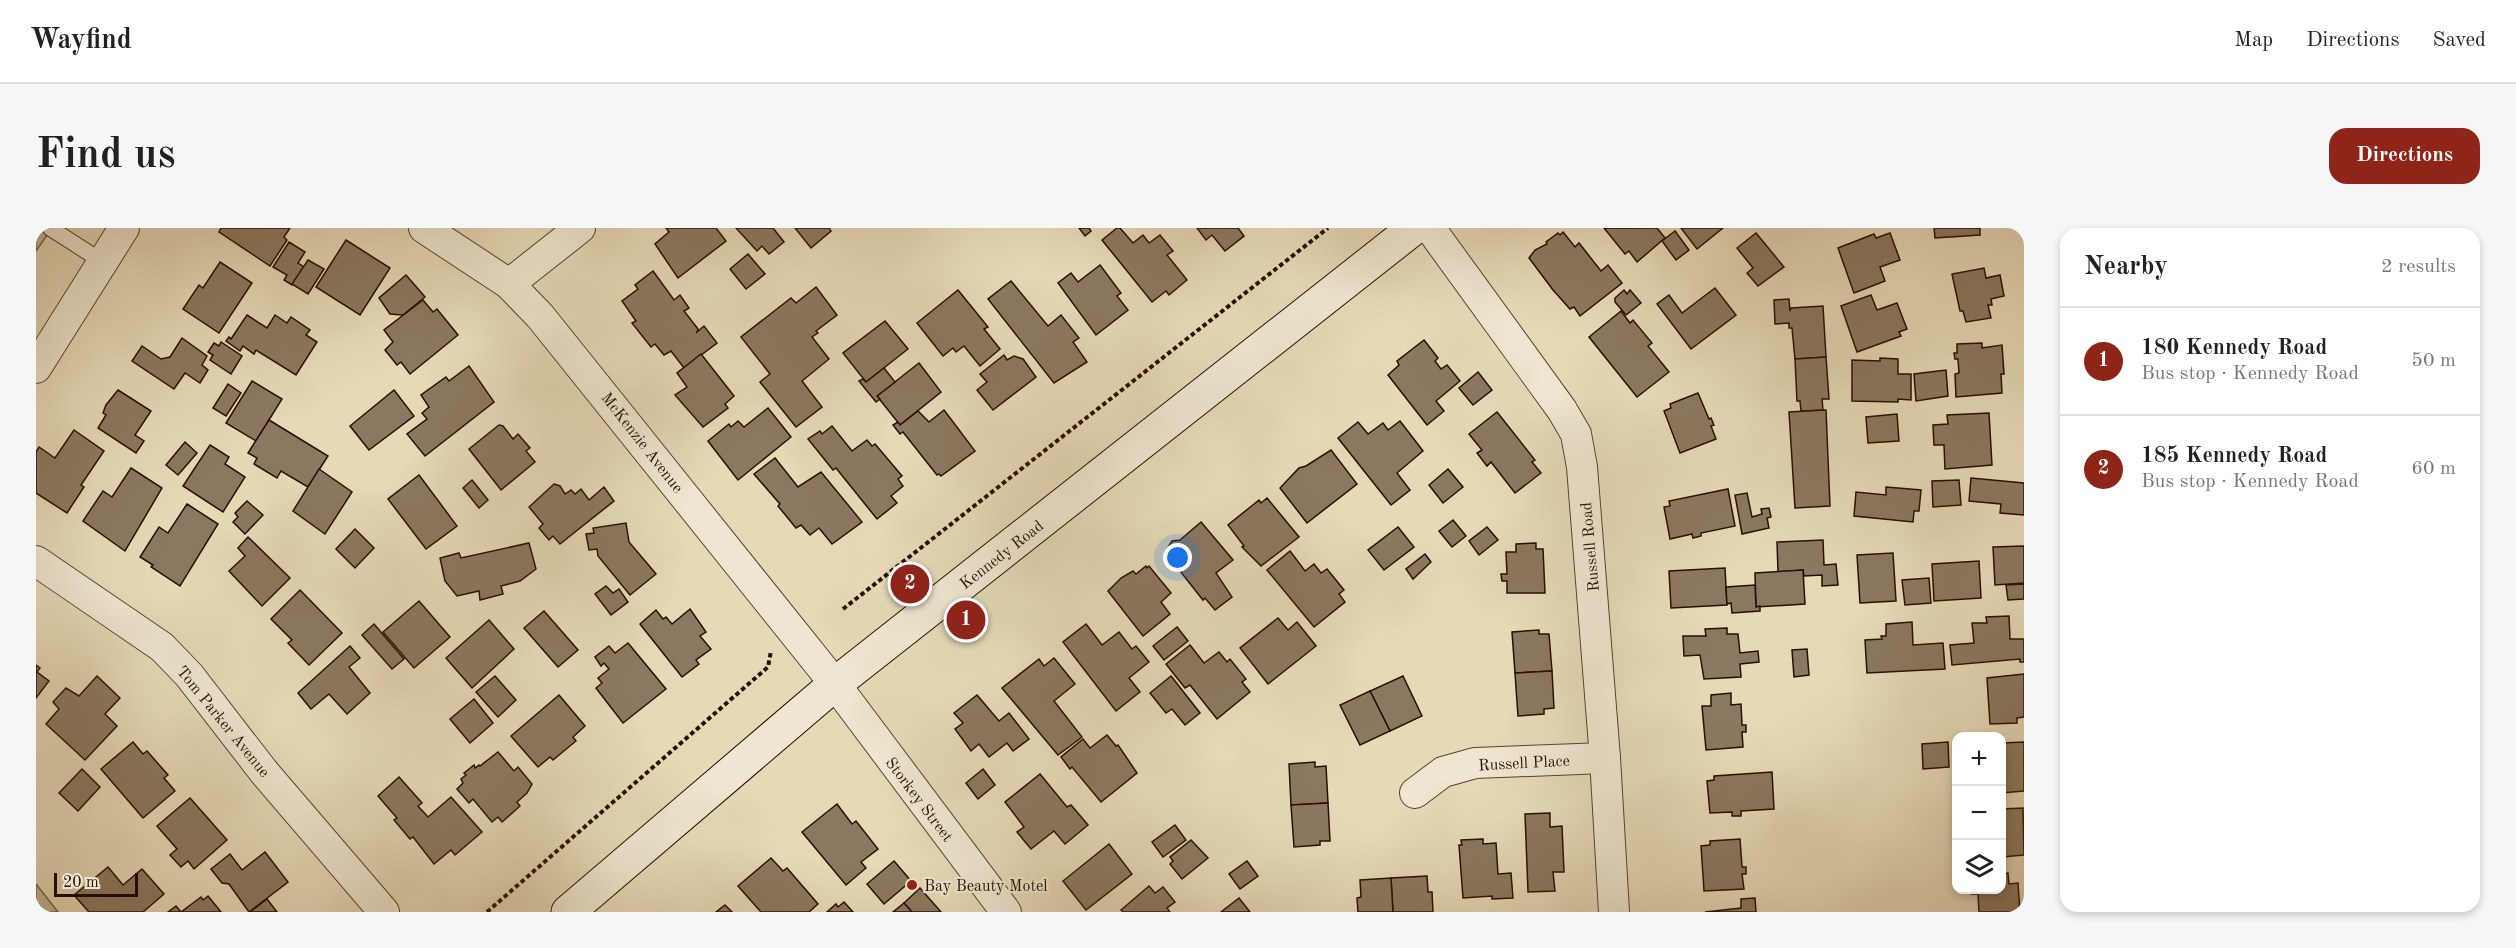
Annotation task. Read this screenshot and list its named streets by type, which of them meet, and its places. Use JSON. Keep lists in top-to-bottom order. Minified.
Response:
{"streets":{"main road":["Kennedy Road"],"street":["McKenzie Avenue","Russell Road","Tom Parker Avenue","Russell Place","Storkey Street"]},"crossings":[["McKenzie Avenue","Kennedy Road"],["McKenzie Avenue","Storkey Street"],["Russell Road","Russell Place"],["Kennedy Road","Storkey Street"]],"places":["Bay Beauty Motel"],"scale_bar":"20 m","page":{"header":"Wayfind","nav":["Map","Directions","Saved"],"buttons":"Directions","title":"Find us","heading":["Nearby","2 results"],"list":[{"mark":"1","name":"180 Kennedy Road","note":"Bus stop · Kennedy Road","value":"50 m"},{"mark":"2","name":"185 Kennedy Road","note":"Bus stop · Kennedy Road","value":"60 m"}],"pins":["2","1"],"map_buttons":["+","−"],"scale":"20 m"}}
